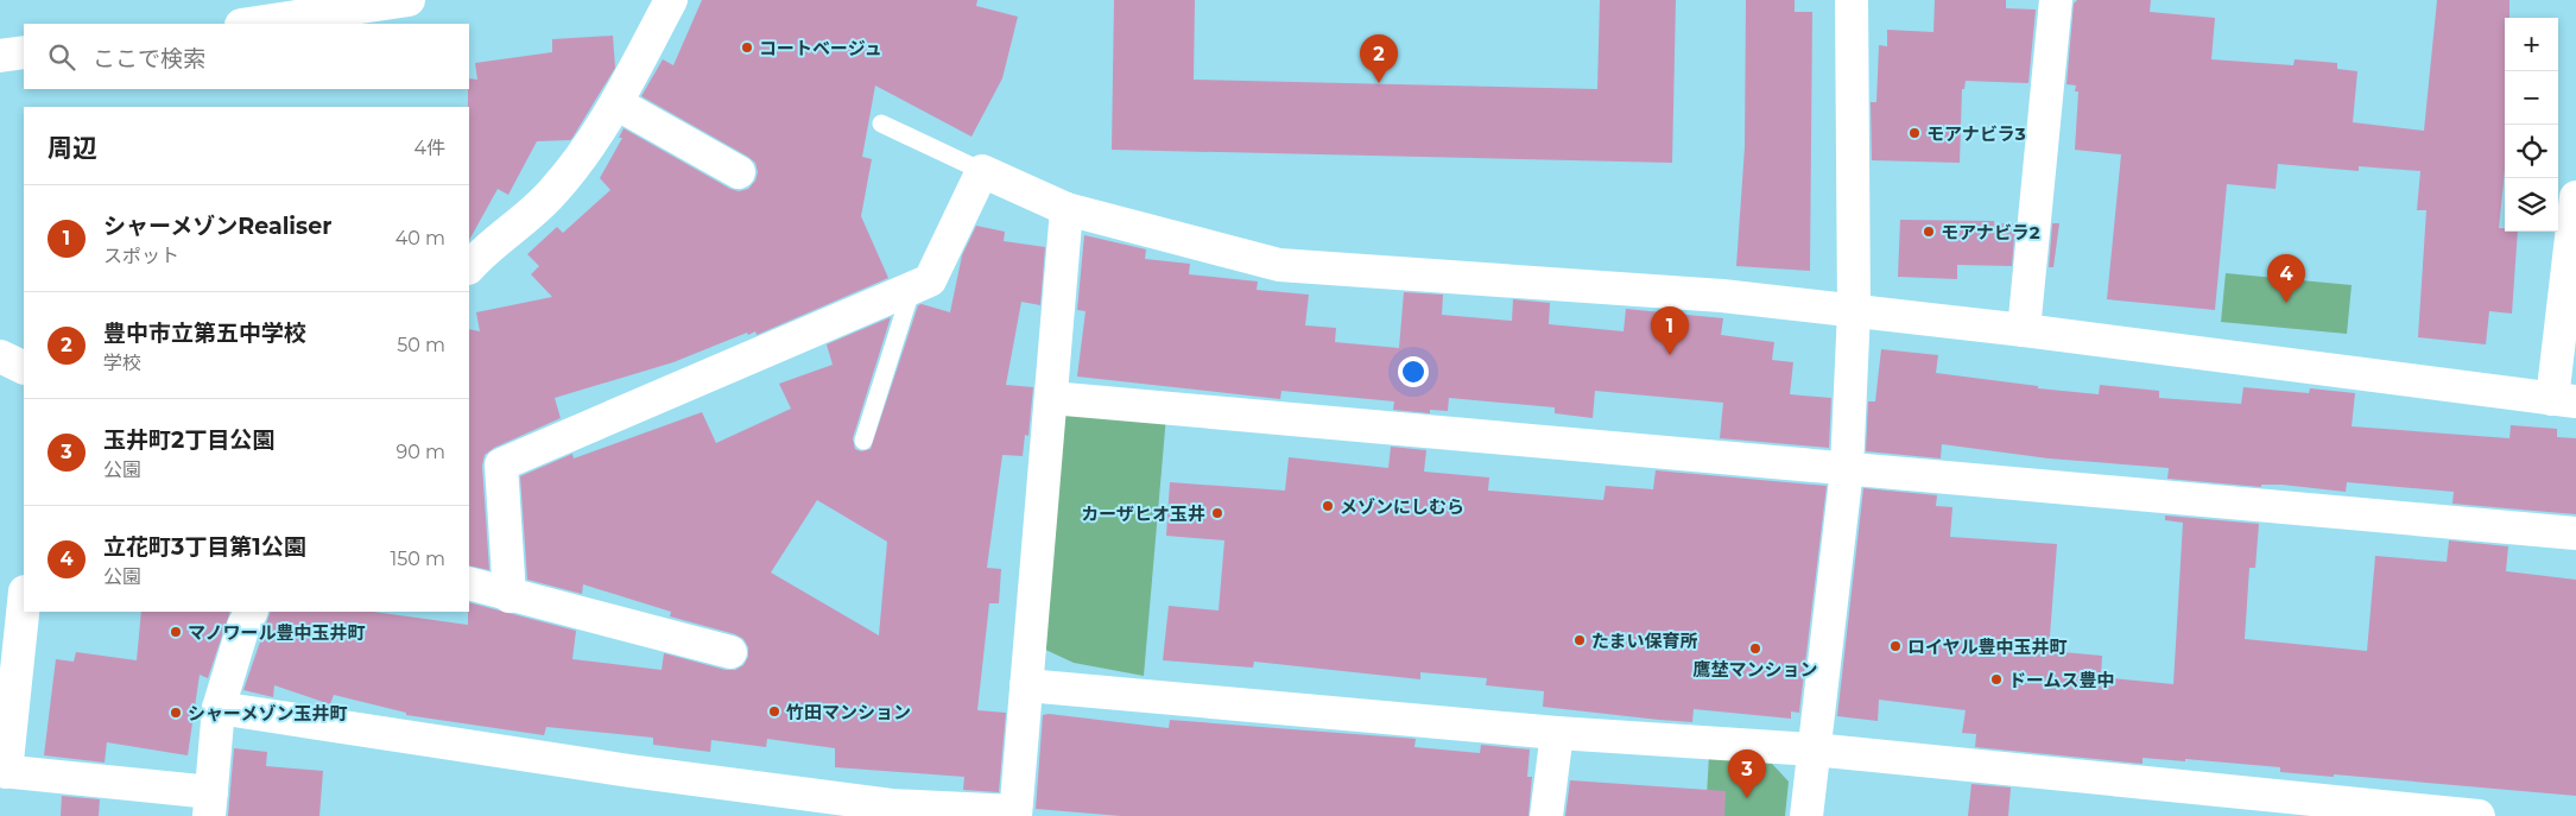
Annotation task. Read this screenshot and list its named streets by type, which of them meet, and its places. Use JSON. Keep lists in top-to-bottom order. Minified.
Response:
{"places":["コートベージュ","モアナビラ3","モアナビラ2","メゾンにしむら","カーザヒオ玉井","マノワール豊中玉井町","たまい保育所","ロイヤル豊中玉井町","鷹埜マンション","ドームス豊中","竹田マンション","シャーメゾン玉井町"],"page":{"map_buttons":["+","−"],"search":"ここで検索","pins":["2","4","1","3"],"heading":["周辺","4件"],"list":[{"mark":"1","name":"シャーメゾンRealiser","note":"スポット","value":"40 m"},{"mark":"2","name":"豊中市立第五中学校","note":"学校","value":"50 m"},{"mark":"3","name":"玉井町2丁目公園","note":"公園","value":"90 m"},{"mark":"4","name":"立花町3丁目第1公園","note":"公園","value":"150 m"}]}}
